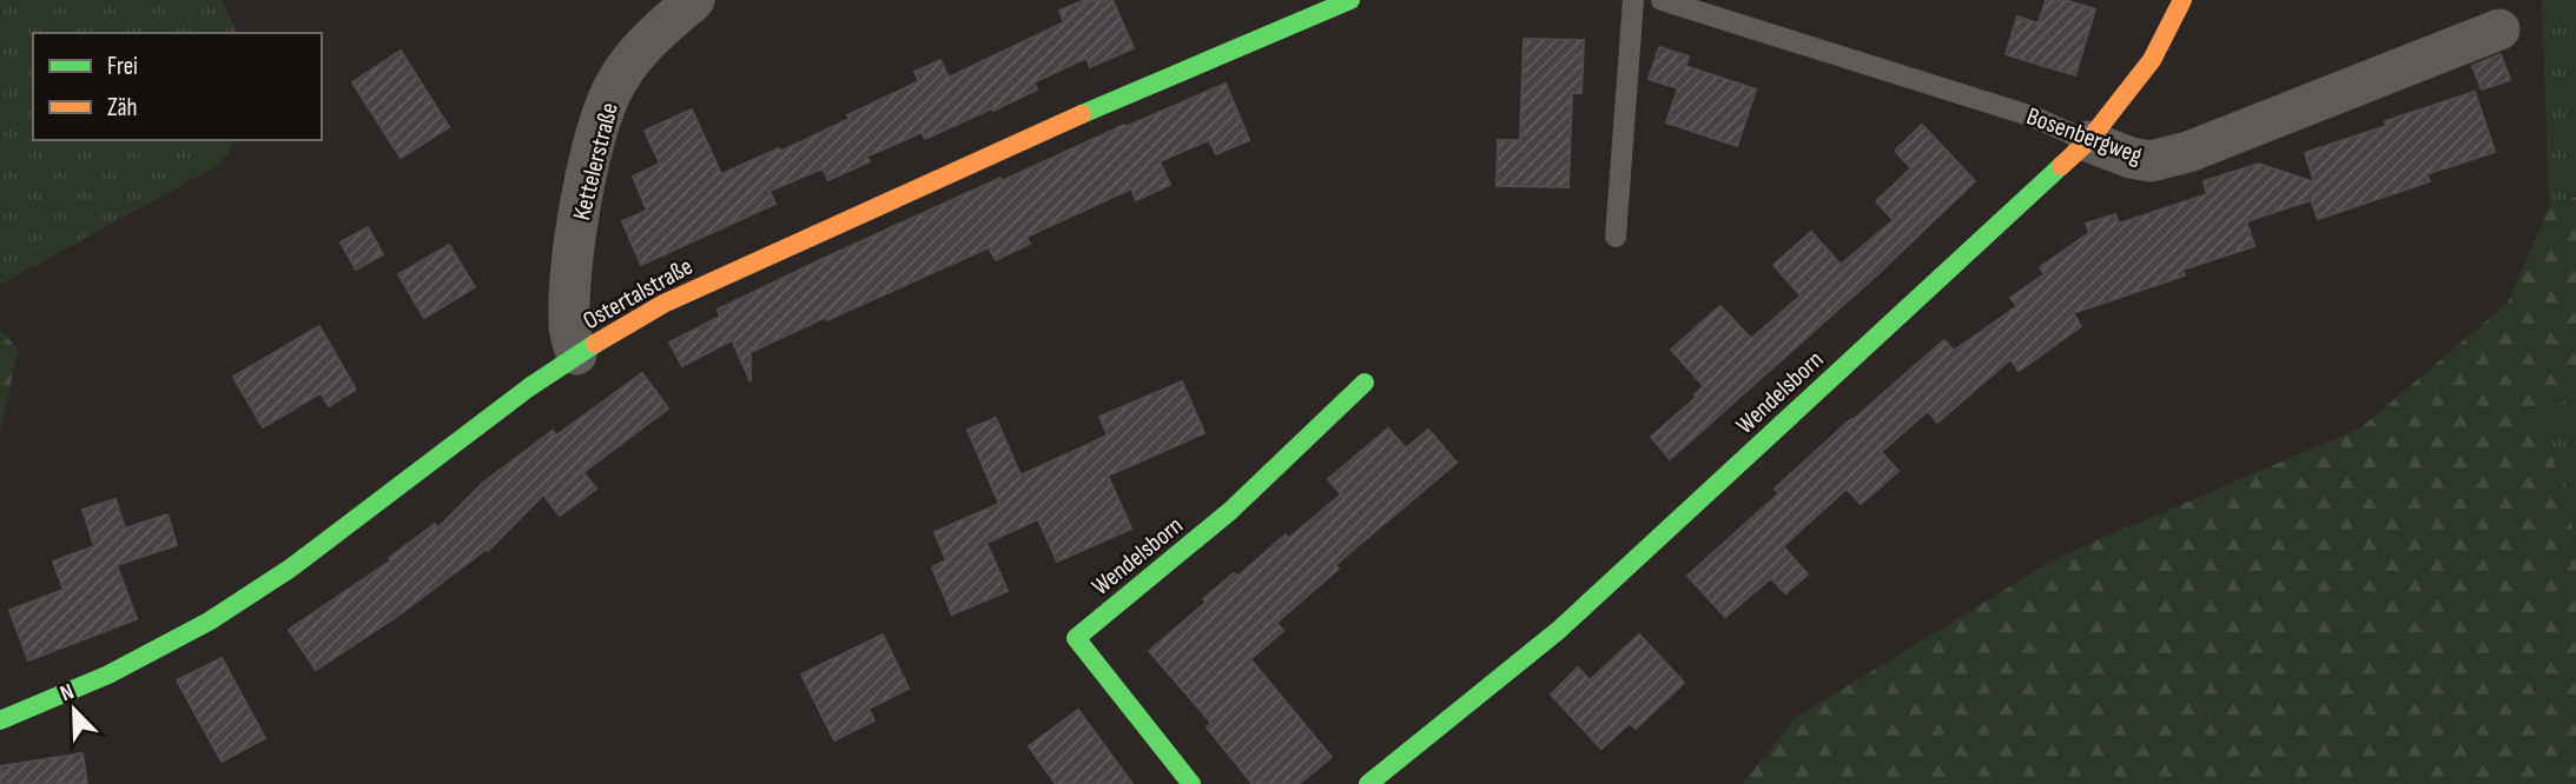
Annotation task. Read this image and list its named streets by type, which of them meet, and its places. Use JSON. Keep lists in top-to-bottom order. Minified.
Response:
{"streets":{"street":["Bosenbergweg","Kettelerstraße","Ostertalstraße","Wendelsborn"]},"crossings":[["Bosenbergweg","Wendelsborn"],["Kettelerstraße","Ostertalstraße"]],"legend":["Frei","Zäh"],"north":"top left"}
